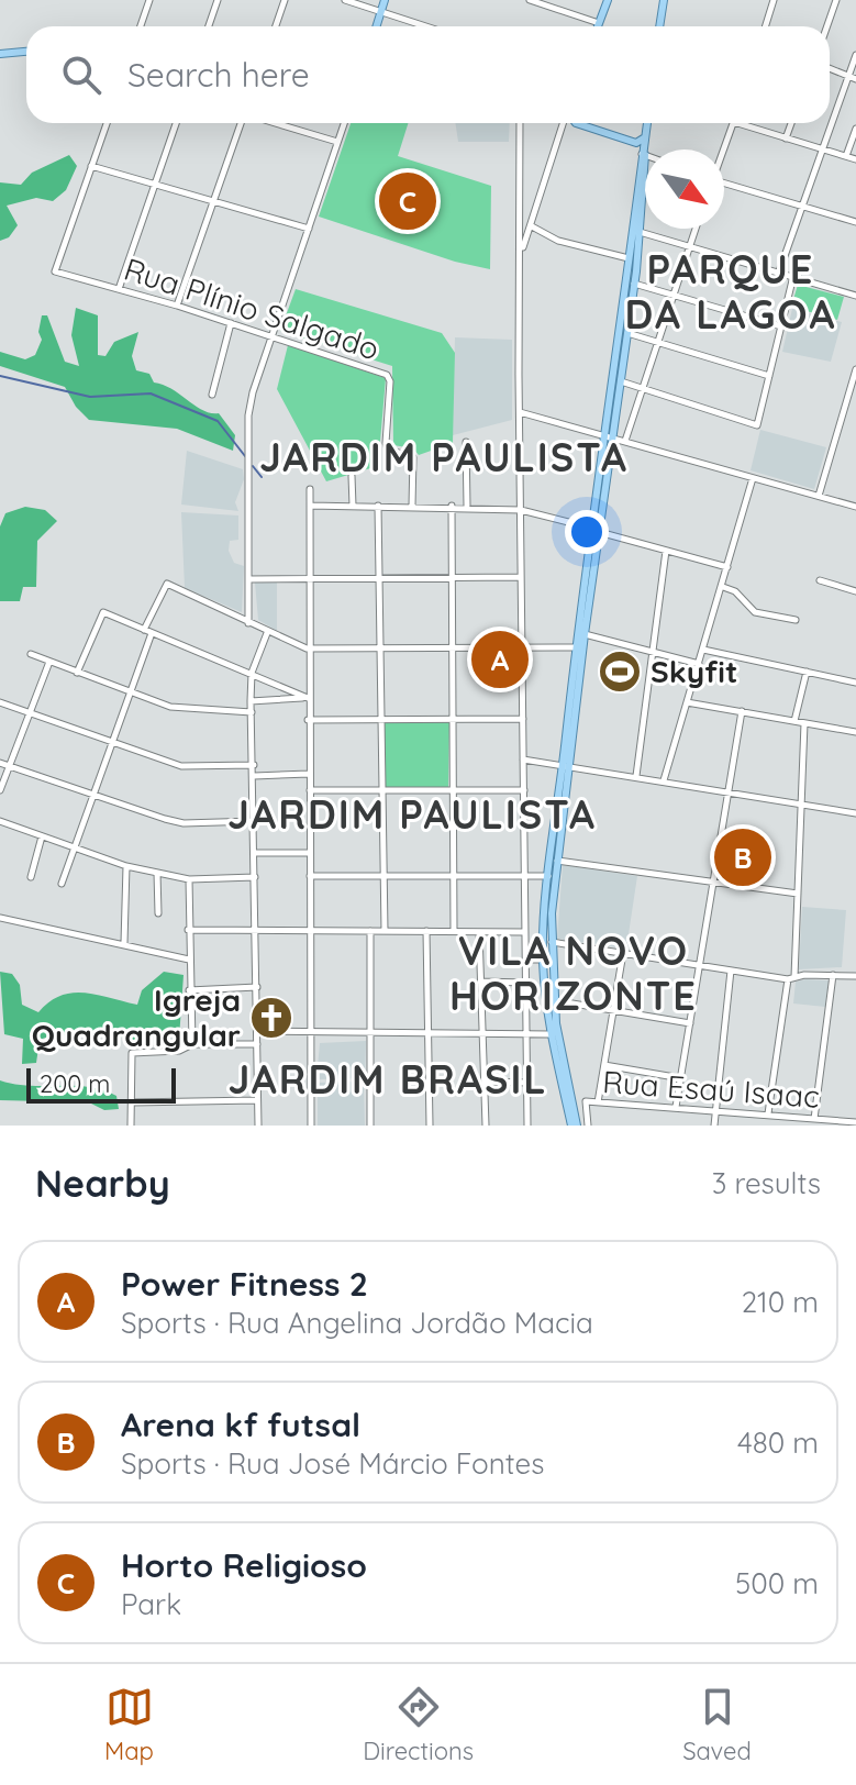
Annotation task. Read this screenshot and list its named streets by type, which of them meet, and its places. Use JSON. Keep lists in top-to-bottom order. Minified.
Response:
{"streets":{"street":["Rua Plínio Salgado","Rua Esaú Isaac"]},"districts":["PARQUE DA LAGOA","JARDIM PAULISTA","JARDIM PAULISTA","VILA NOVO HORIZONTE","JARDIM BRASIL"],"places":{"sports":["Skyfit"],"church":["Igreja Quadrangular"]},"scale_bar":"200 m","north":"bottom right","page":{"search":"Search here","pins":["C","A","B"],"scale":"200 m","heading":["Nearby","3 results"],"list":[{"mark":"A","name":"Power Fitness 2","note":"Sports · Rua Angelina Jordão Macia","value":"210 m"},{"mark":"B","name":"Arena kf futsal","note":"Sports · Rua José Márcio Fontes","value":"480 m"},{"mark":"C","name":"Horto Religioso","note":"Park","value":"500 m"}],"nav":["Map","Directions","Saved"]}}
